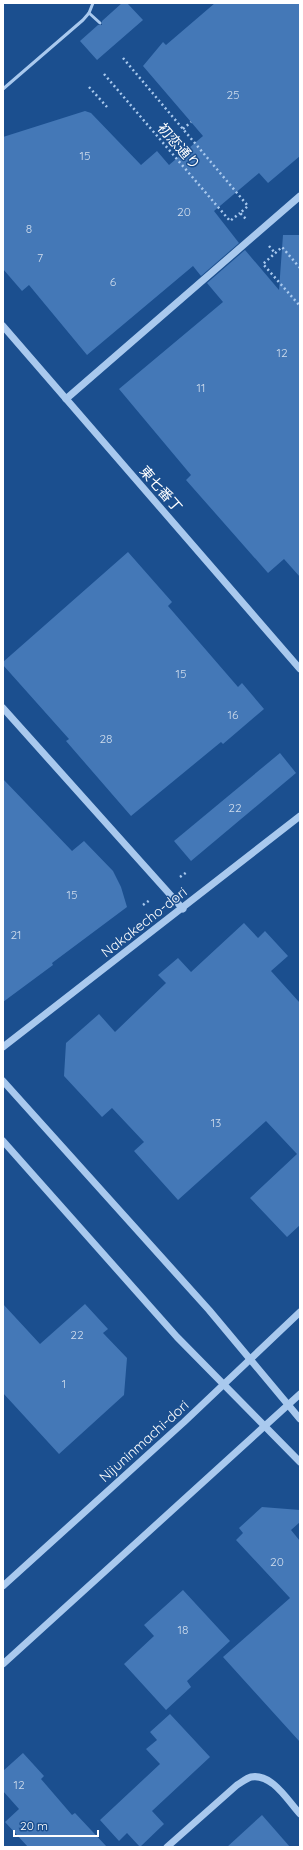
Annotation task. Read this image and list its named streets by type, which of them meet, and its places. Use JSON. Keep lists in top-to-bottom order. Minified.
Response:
{"streets":{"street":["東七番丁","Nakakecho-dori","Nijuninmachi-dori"],"path":["初恋通り"]},"house_numbers":["25","15","20","8","7","6","12","11","15","16","28","22","15","21","13","22","1","20","18","12"],"scale_bar":"20 m"}
